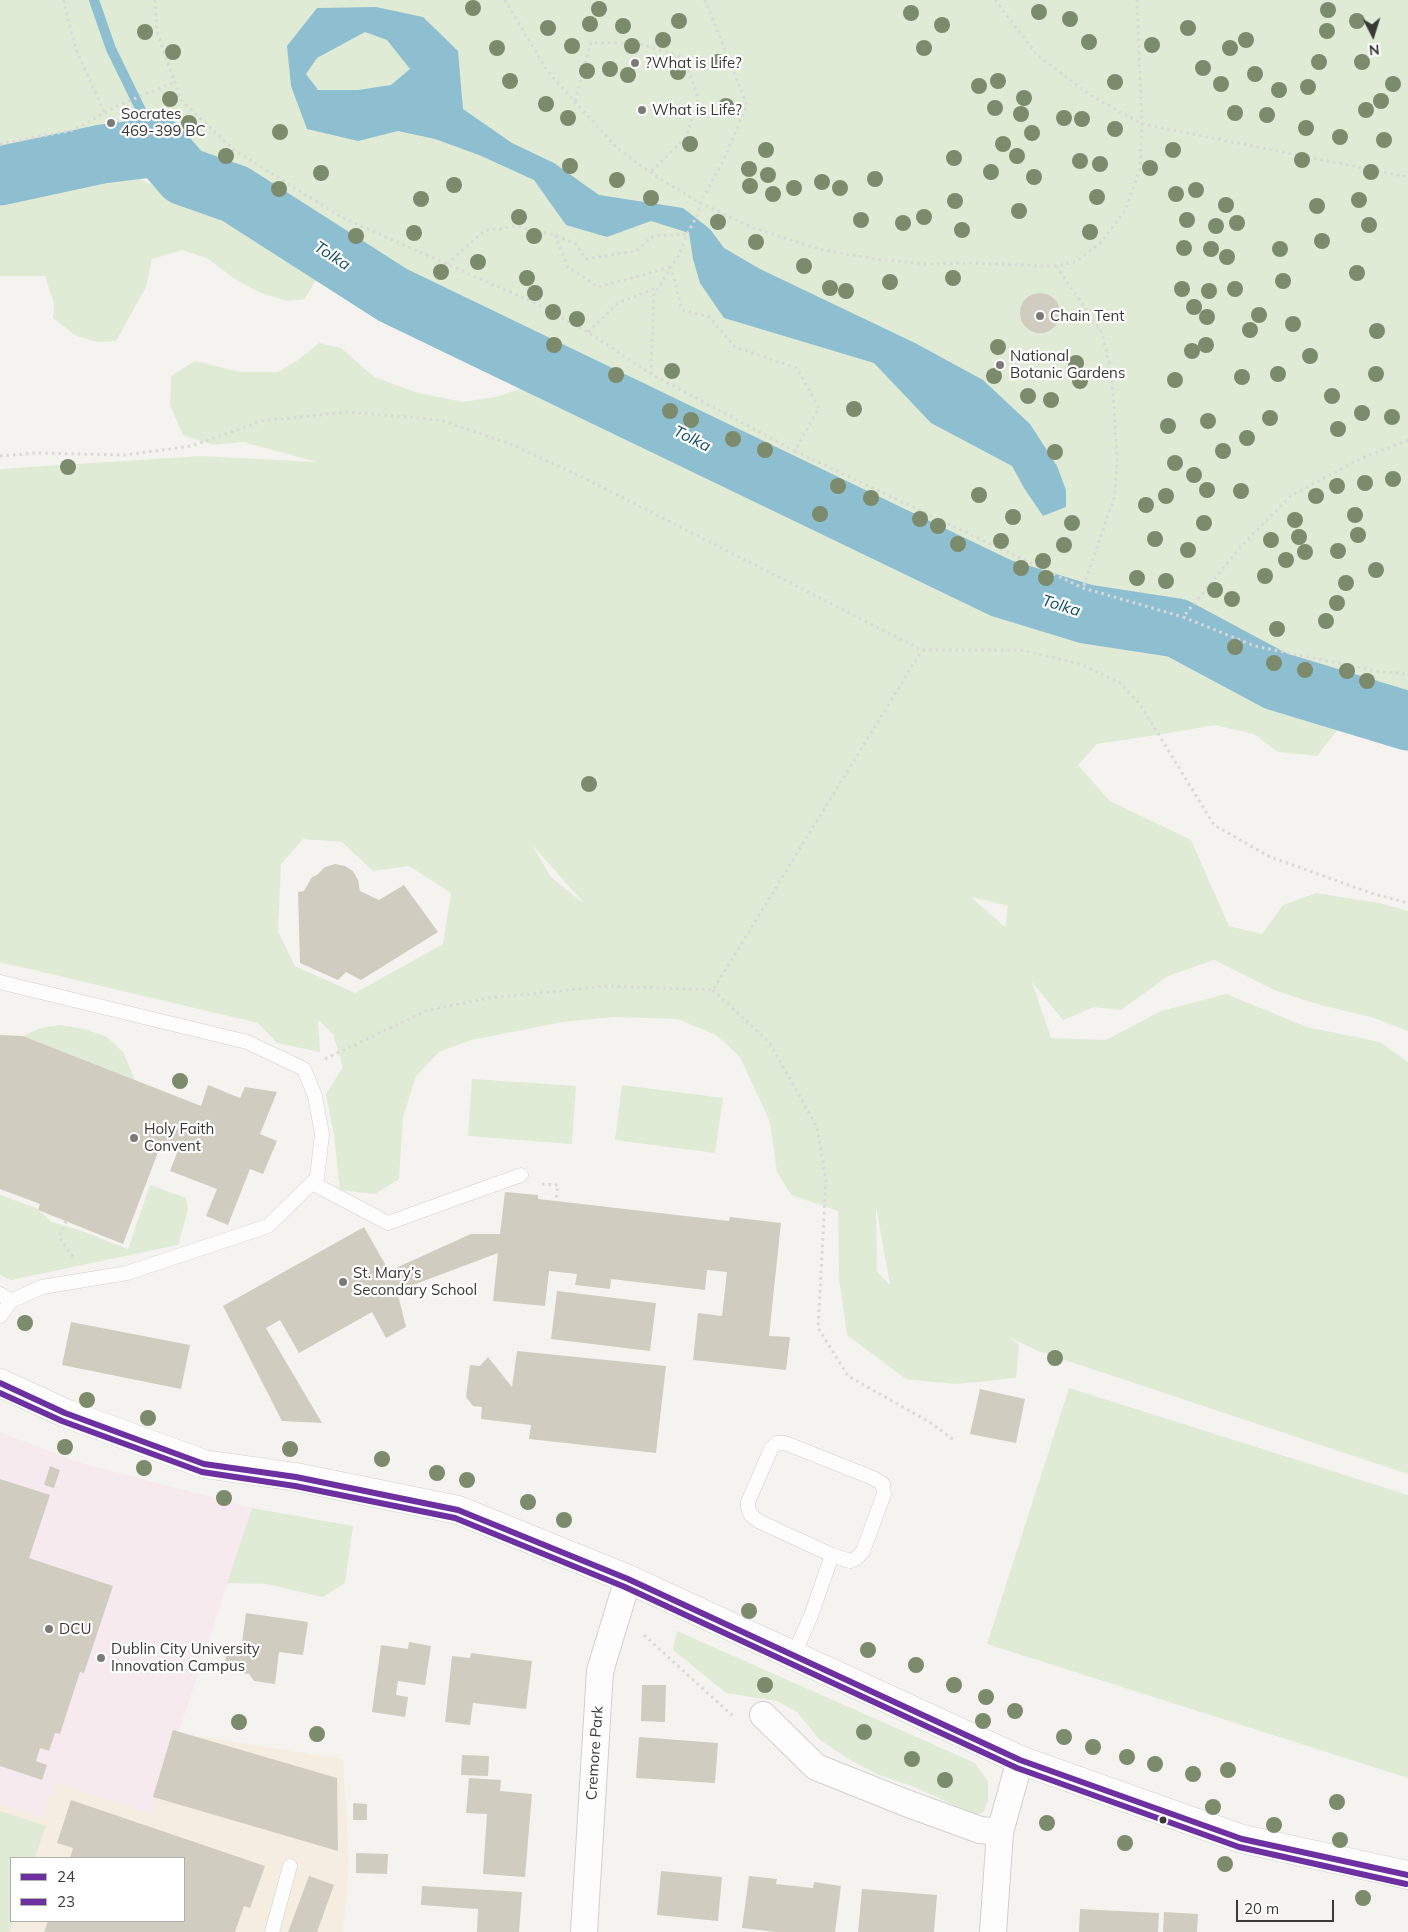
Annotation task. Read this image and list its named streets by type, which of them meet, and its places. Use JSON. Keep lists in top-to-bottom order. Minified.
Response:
{"streets":{"street":["Cremore Park"]},"water":["Tolka"],"places":["?What is Life?","What is Life?","Socrates 469-399 BC","Chain Tent","National Botanic Gardens","Holy Faith Convent","St. Mary’s Secondary School","DCU","Dublin City University Innovation Campus"],"lines":["transit line 24","transit line 23"],"legend":["24","23"],"scale_bar":"20 m","north":"bottom"}
